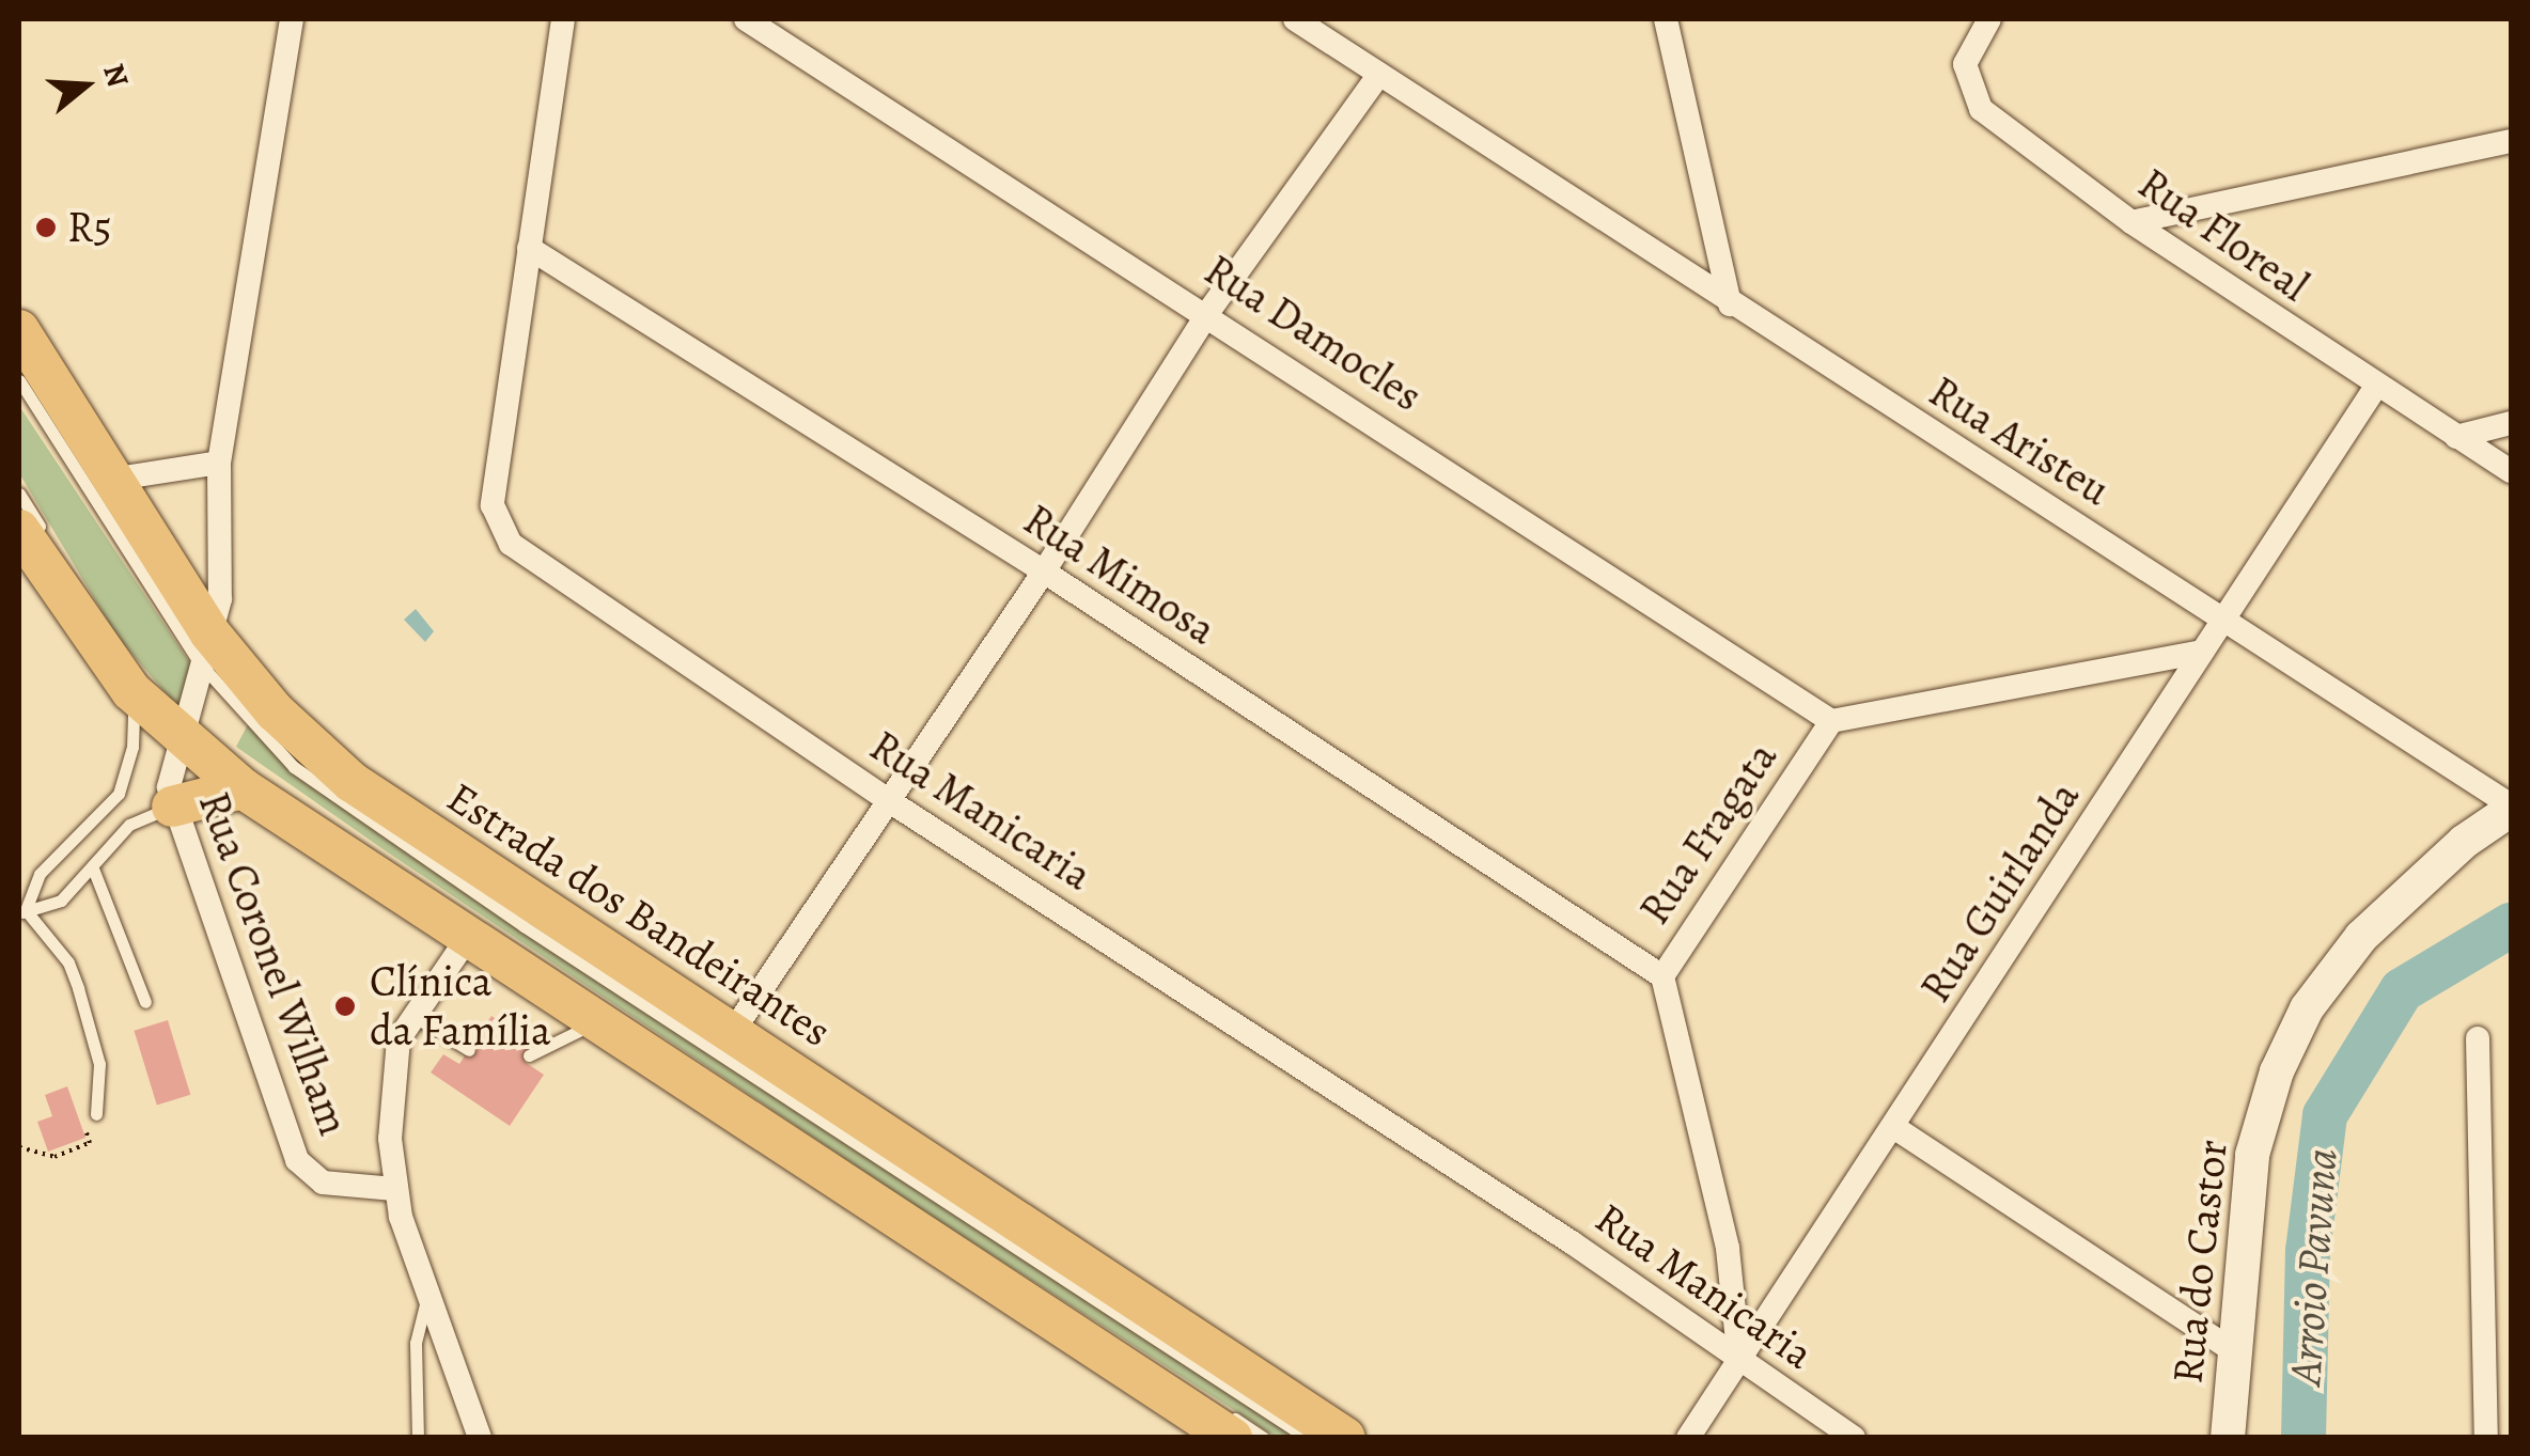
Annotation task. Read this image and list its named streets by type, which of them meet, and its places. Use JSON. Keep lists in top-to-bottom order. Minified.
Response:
{"streets":{"main road":["Estrada dos Bandeirantes"],"street":["Rua Floreal","Rua Damocles","Rua Aristeu","Rua Mimosa","Rua Manicaria","Rua Fragata","Rua Guirlanda","Rua Coronel Wilham","Rua do Castor"]},"crossings":[["Rua Floreal","Rua Guirlanda"],["Rua Damocles","Rua Fragata"],["Rua Aristeu","Rua Guirlanda"],["Rua Aristeu","Rua do Castor"],["Rua Mimosa","Rua Manicaria"],["Rua Mimosa","Rua Fragata"],["Rua Manicaria","Rua Fragata"],["Rua Manicaria","Rua Guirlanda"],["Rua Fragata","Rua Guirlanda"],["Estrada dos Bandeirantes","Rua Coronel Wilham"]],"water":["Arroio Pavuna"],"places":["R5","Clínica da Família"],"north":"right"}
